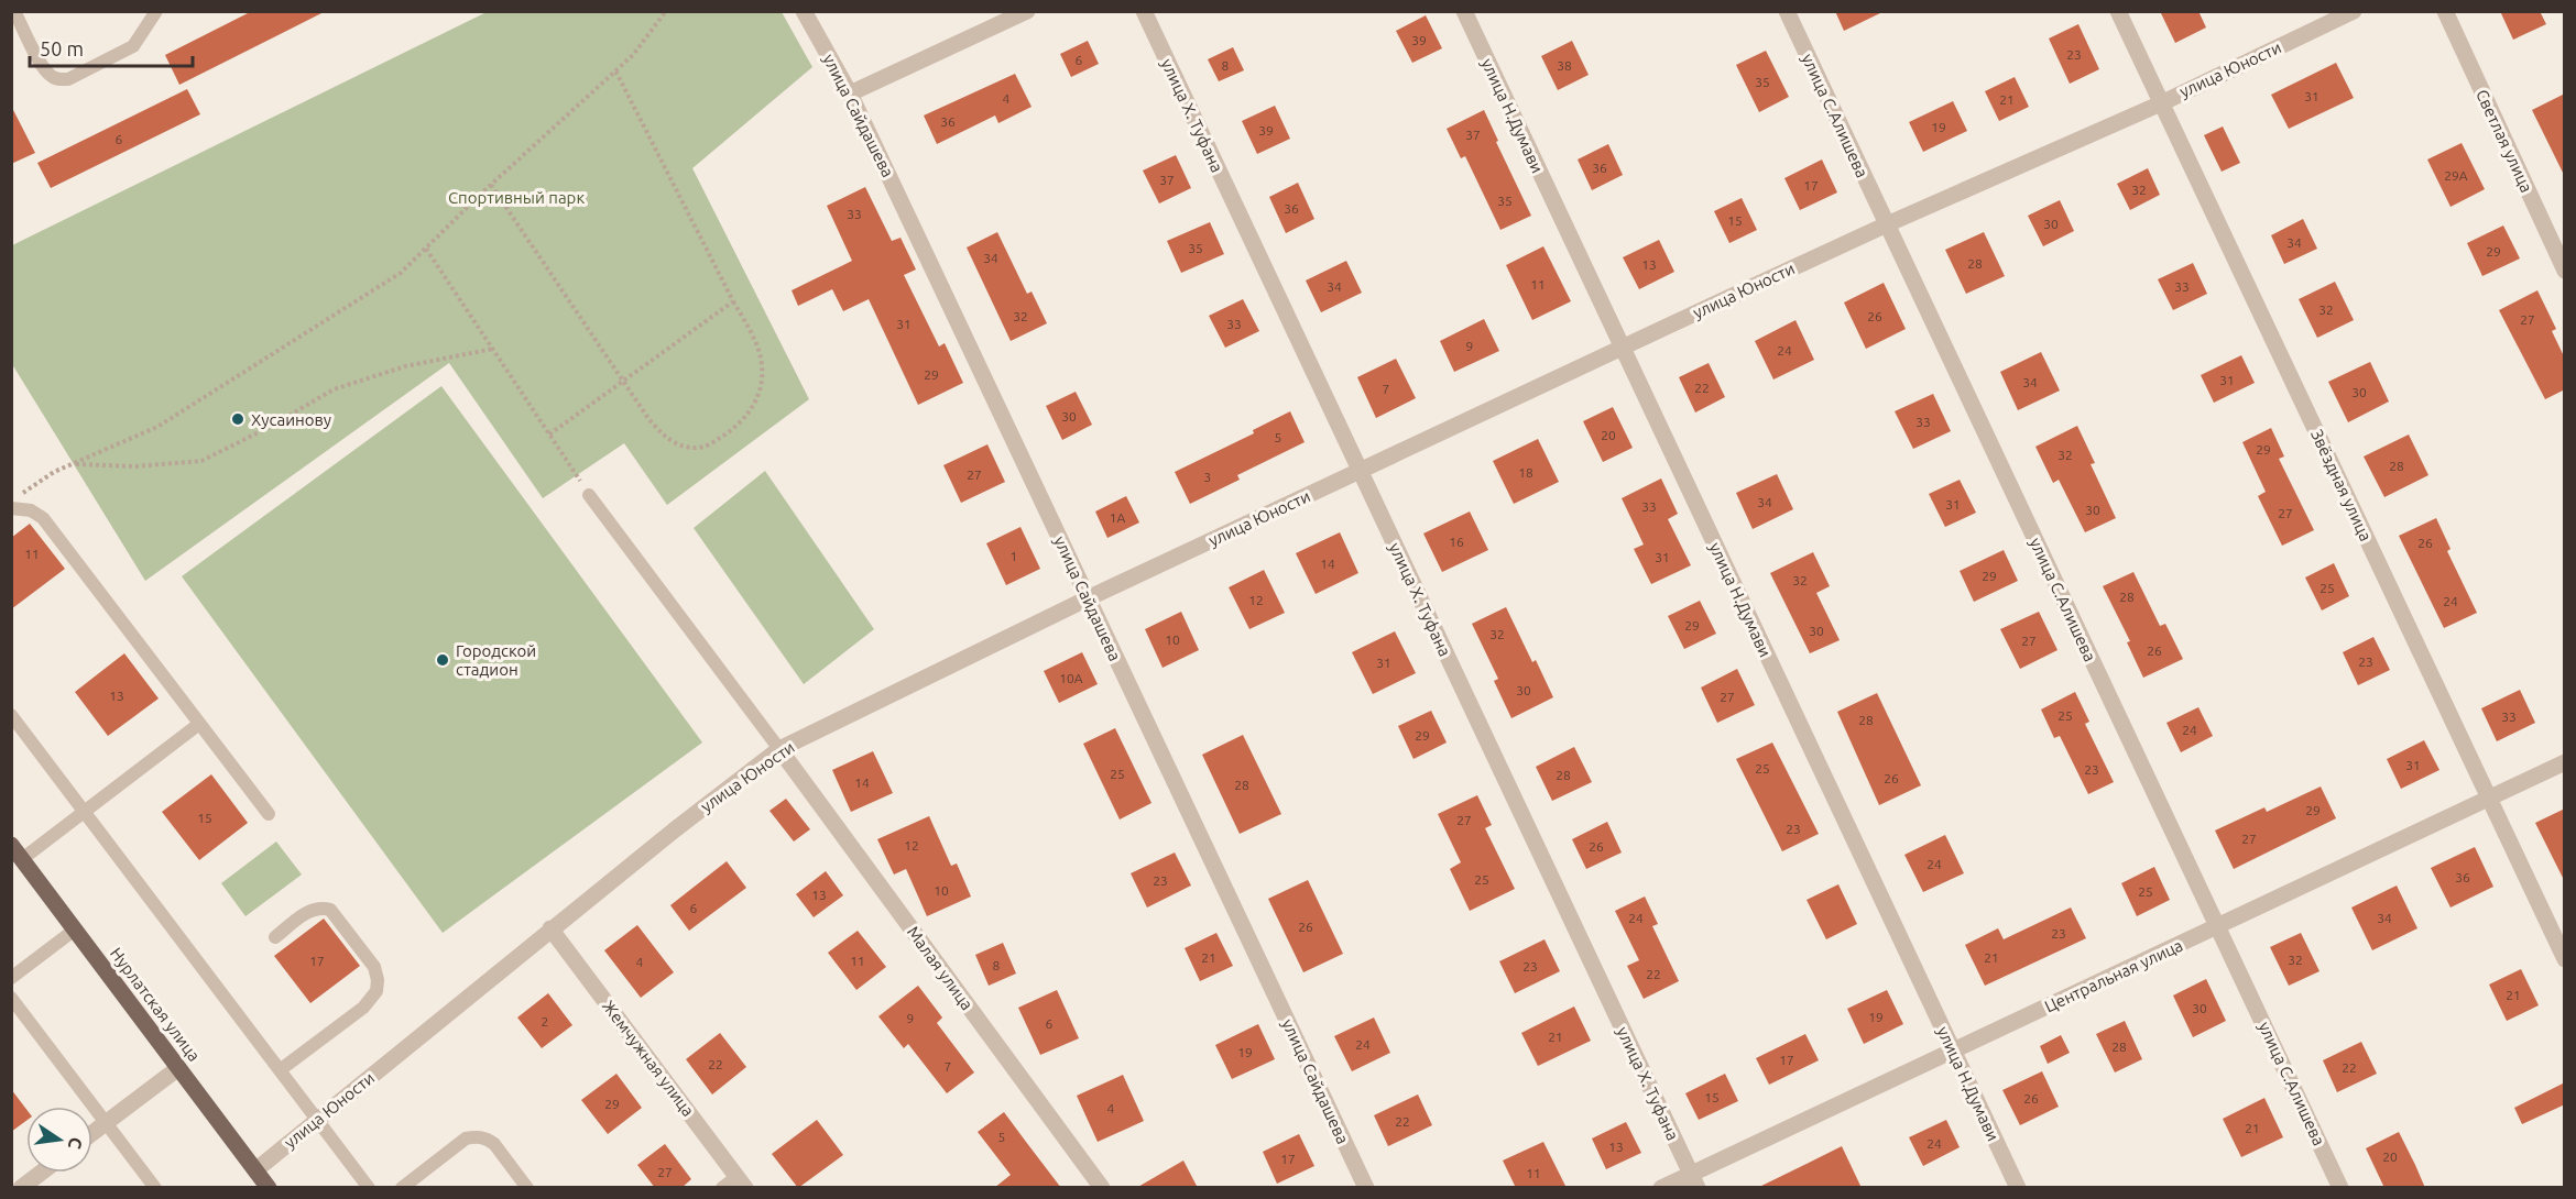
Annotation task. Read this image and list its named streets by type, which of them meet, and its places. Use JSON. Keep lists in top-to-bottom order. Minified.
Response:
{"streets":{"main road":["Нурлатская улица"],"street":["улица Юности","улица Сайдашева","улица Х. Туфана","улица Н.Думави","улица С.Алишева","Светлая улица","Звёздная улица","Малая улица","Центральная улица","Жемчужная улица"]},"crossings":[["улица Юности","улица Сайдашева"],["улица Юности","улица Х. Туфана"],["улица Юности","улица Н.Думави"],["улица Юности","улица С.Алишева"],["улица Юности","Звёздная улица"],["улица Юности","Малая улица"],["улица Юности","Нурлатская улица"],["улица Юности","Жемчужная улица"],["улица Х. Туфана","Центральная улица"],["улица Н.Думави","Центральная улица"],["улица С.Алишева","Центральная улица"],["Звёздная улица","Центральная улица"]],"parks":["Спортивный парк"],"places":["Хусаинову","Городской стадион"],"house_numbers":["39","23","6","8","38","35","31","4","21","36","19","39","37","6","36","29А","37","17","32","35","36","33","15","30","34","35","29","34","28","13","11","34","33","32","32","26","27","31","33","9","24","29","31","34","22","7","30","30","33","20","5","29","32","28","18","27","3","34","31","33","30","27","1А","16","26","11","1","31","14","29","32","25","28","12","24","29","30","32","10","27","26","23","31","10А","30","13","27","25","33","28","24","29","31","25","23","25","28","26","14","28","29","15","27","23","27","12","26","24","36","25","23","10","25","13","6","24","34","26","23","21","21","32","17","11","4","8","23","22","21","30","19","9","2","6","21","24","28","19","17","22","7","22","15","26","29","4","22","21","5","24","13","20","17","27","11"],"scale_bar":"50 m","north":"right"}
